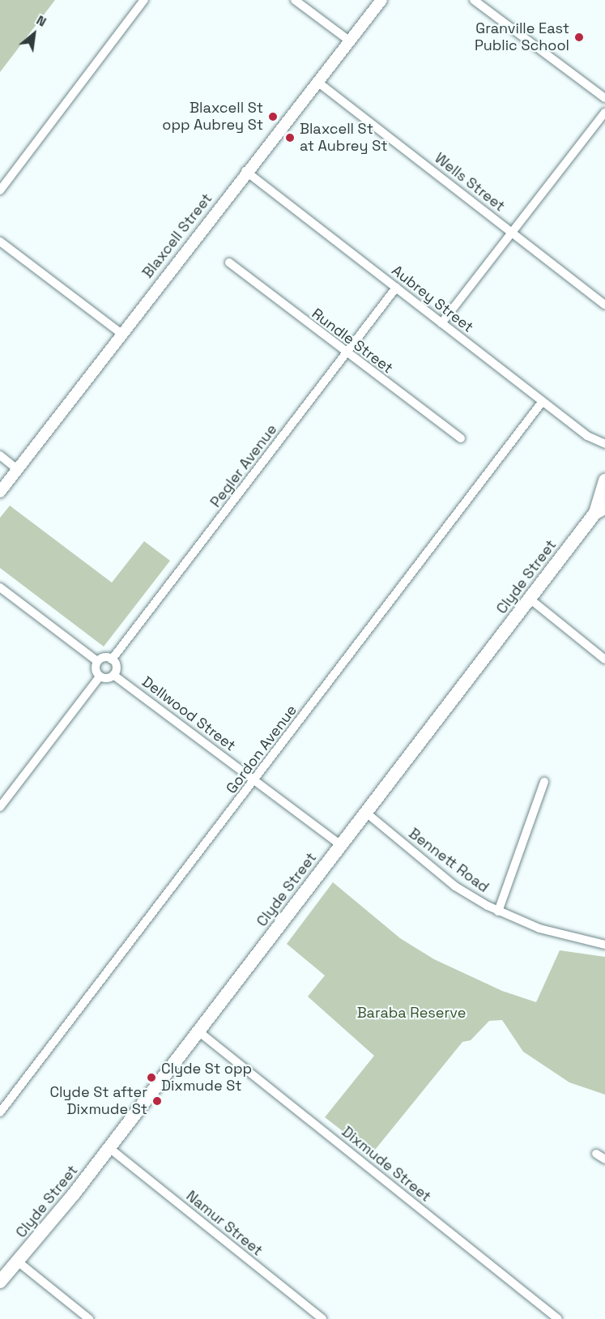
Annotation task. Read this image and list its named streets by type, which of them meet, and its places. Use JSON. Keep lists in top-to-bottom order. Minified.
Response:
{"streets":{"main road":["Clyde Street"],"street":["Wells Street","Blaxcell Street","Aubrey Street","Rundle Street","Pegler Avenue","Dellwood Street","Gordon Avenue","Bennett Road","Dixmude Street","Namur Street"]},"crossings":[["Wells Street","Blaxcell Street"],["Blaxcell Street","Aubrey Street"],["Aubrey Street","Pegler Avenue"],["Aubrey Street","Gordon Avenue"],["Rundle Street","Pegler Avenue"],["Pegler Avenue","Dellwood Street"],["Clyde Street","Dellwood Street"],["Clyde Street","Bennett Road"],["Clyde Street","Dixmude Street"],["Clyde Street","Namur Street"],["Dellwood Street","Gordon Avenue"]],"parks":["Baraba Reserve"],"places":["Granville East Public School","Blaxcell St opp Aubrey St","Blaxcell St at Aubrey St","Clyde St opp Dixmude St","Clyde St after Dixmude St"],"north":"top right"}
